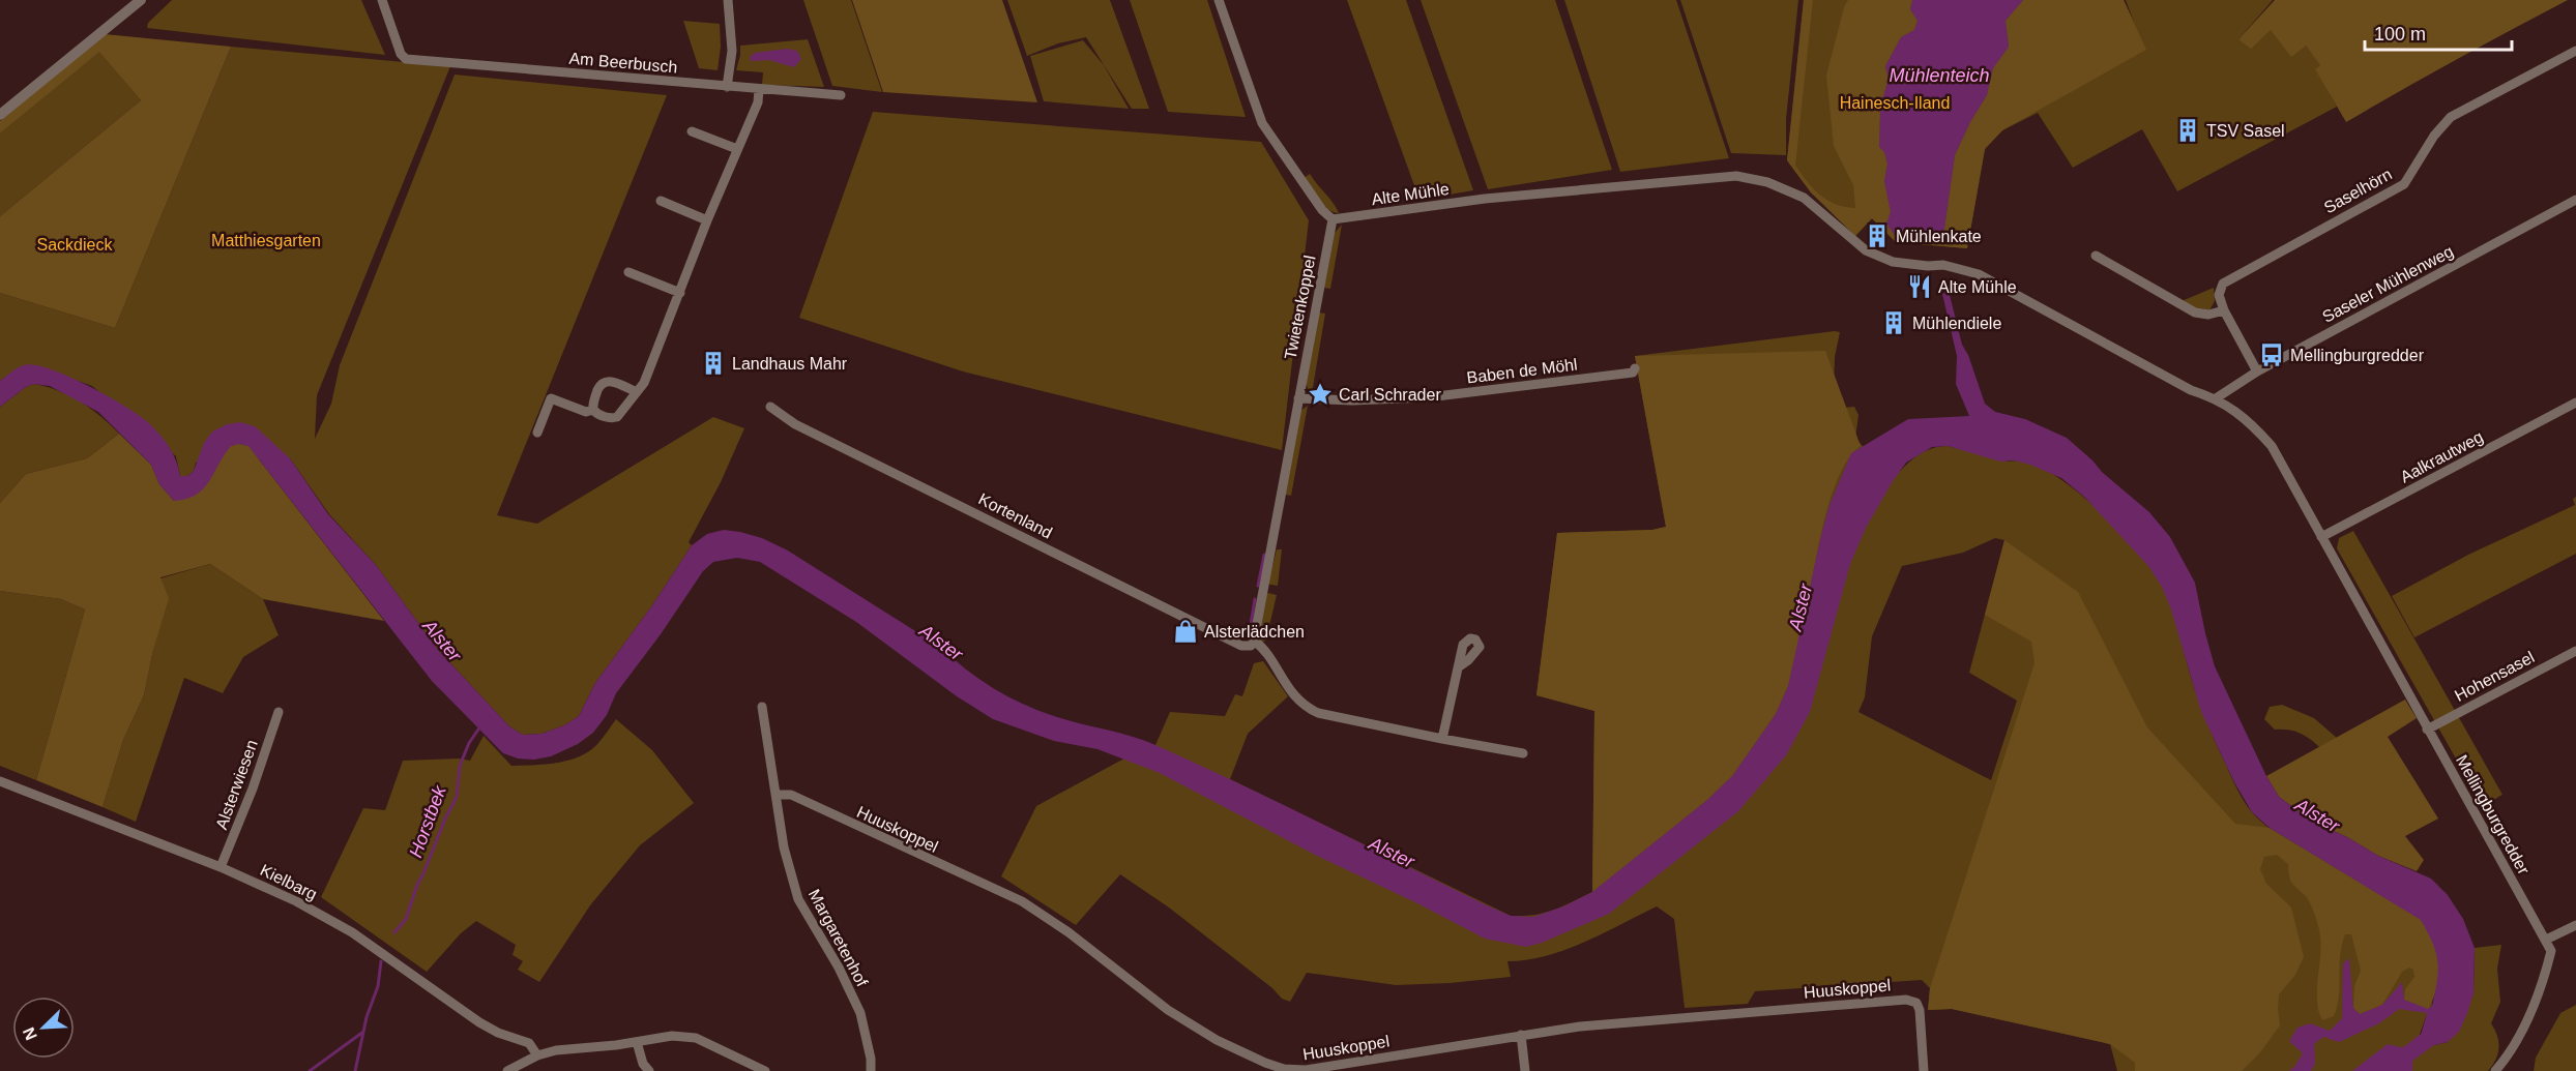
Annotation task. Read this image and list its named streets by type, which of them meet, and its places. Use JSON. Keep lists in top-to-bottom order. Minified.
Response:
{"streets":{"street":["Am Beerbusch","Saselhörn","Alte Mühle","Saseler Mühlenweg","Twietenkoppel","Baben de Möhl","Aalkrautweg","Kortenland","Hohensasel","Alsterwiesen","Mellingburgredder","Huuskoppel","Kielbarg","Margaretenhof"]},"crossings":[["Alte Mühle","Saseler Mühlenweg"],["Alte Mühle","Twietenkoppel"],["Alte Mühle","Mellingburgredder"],["Saseler Mühlenweg","Mellingburgredder"],["Twietenkoppel","Baben de Möhl"],["Twietenkoppel","Kortenland"],["Aalkrautweg","Mellingburgredder"],["Hohensasel","Mellingburgredder"],["Alsterwiesen","Kielbarg"],["Huuskoppel","Margaretenhof"]],"water":["Mühlenteich","Alster","Horstbek"],"parks":["Hainesch-Iland","Matthiesgarten","Sackdieck"],"places":{"building":["TSV Sasel","Mühlenkate","Mühlendiele","Landhaus Mahr"],"restaurant":["Alte Mühle"],"bus stop":["Mellingburgredder"],"place":["Carl Schrader"],"shop":["Alsterlädchen"]},"scale_bar":"100 m","north":"bottom left"}
